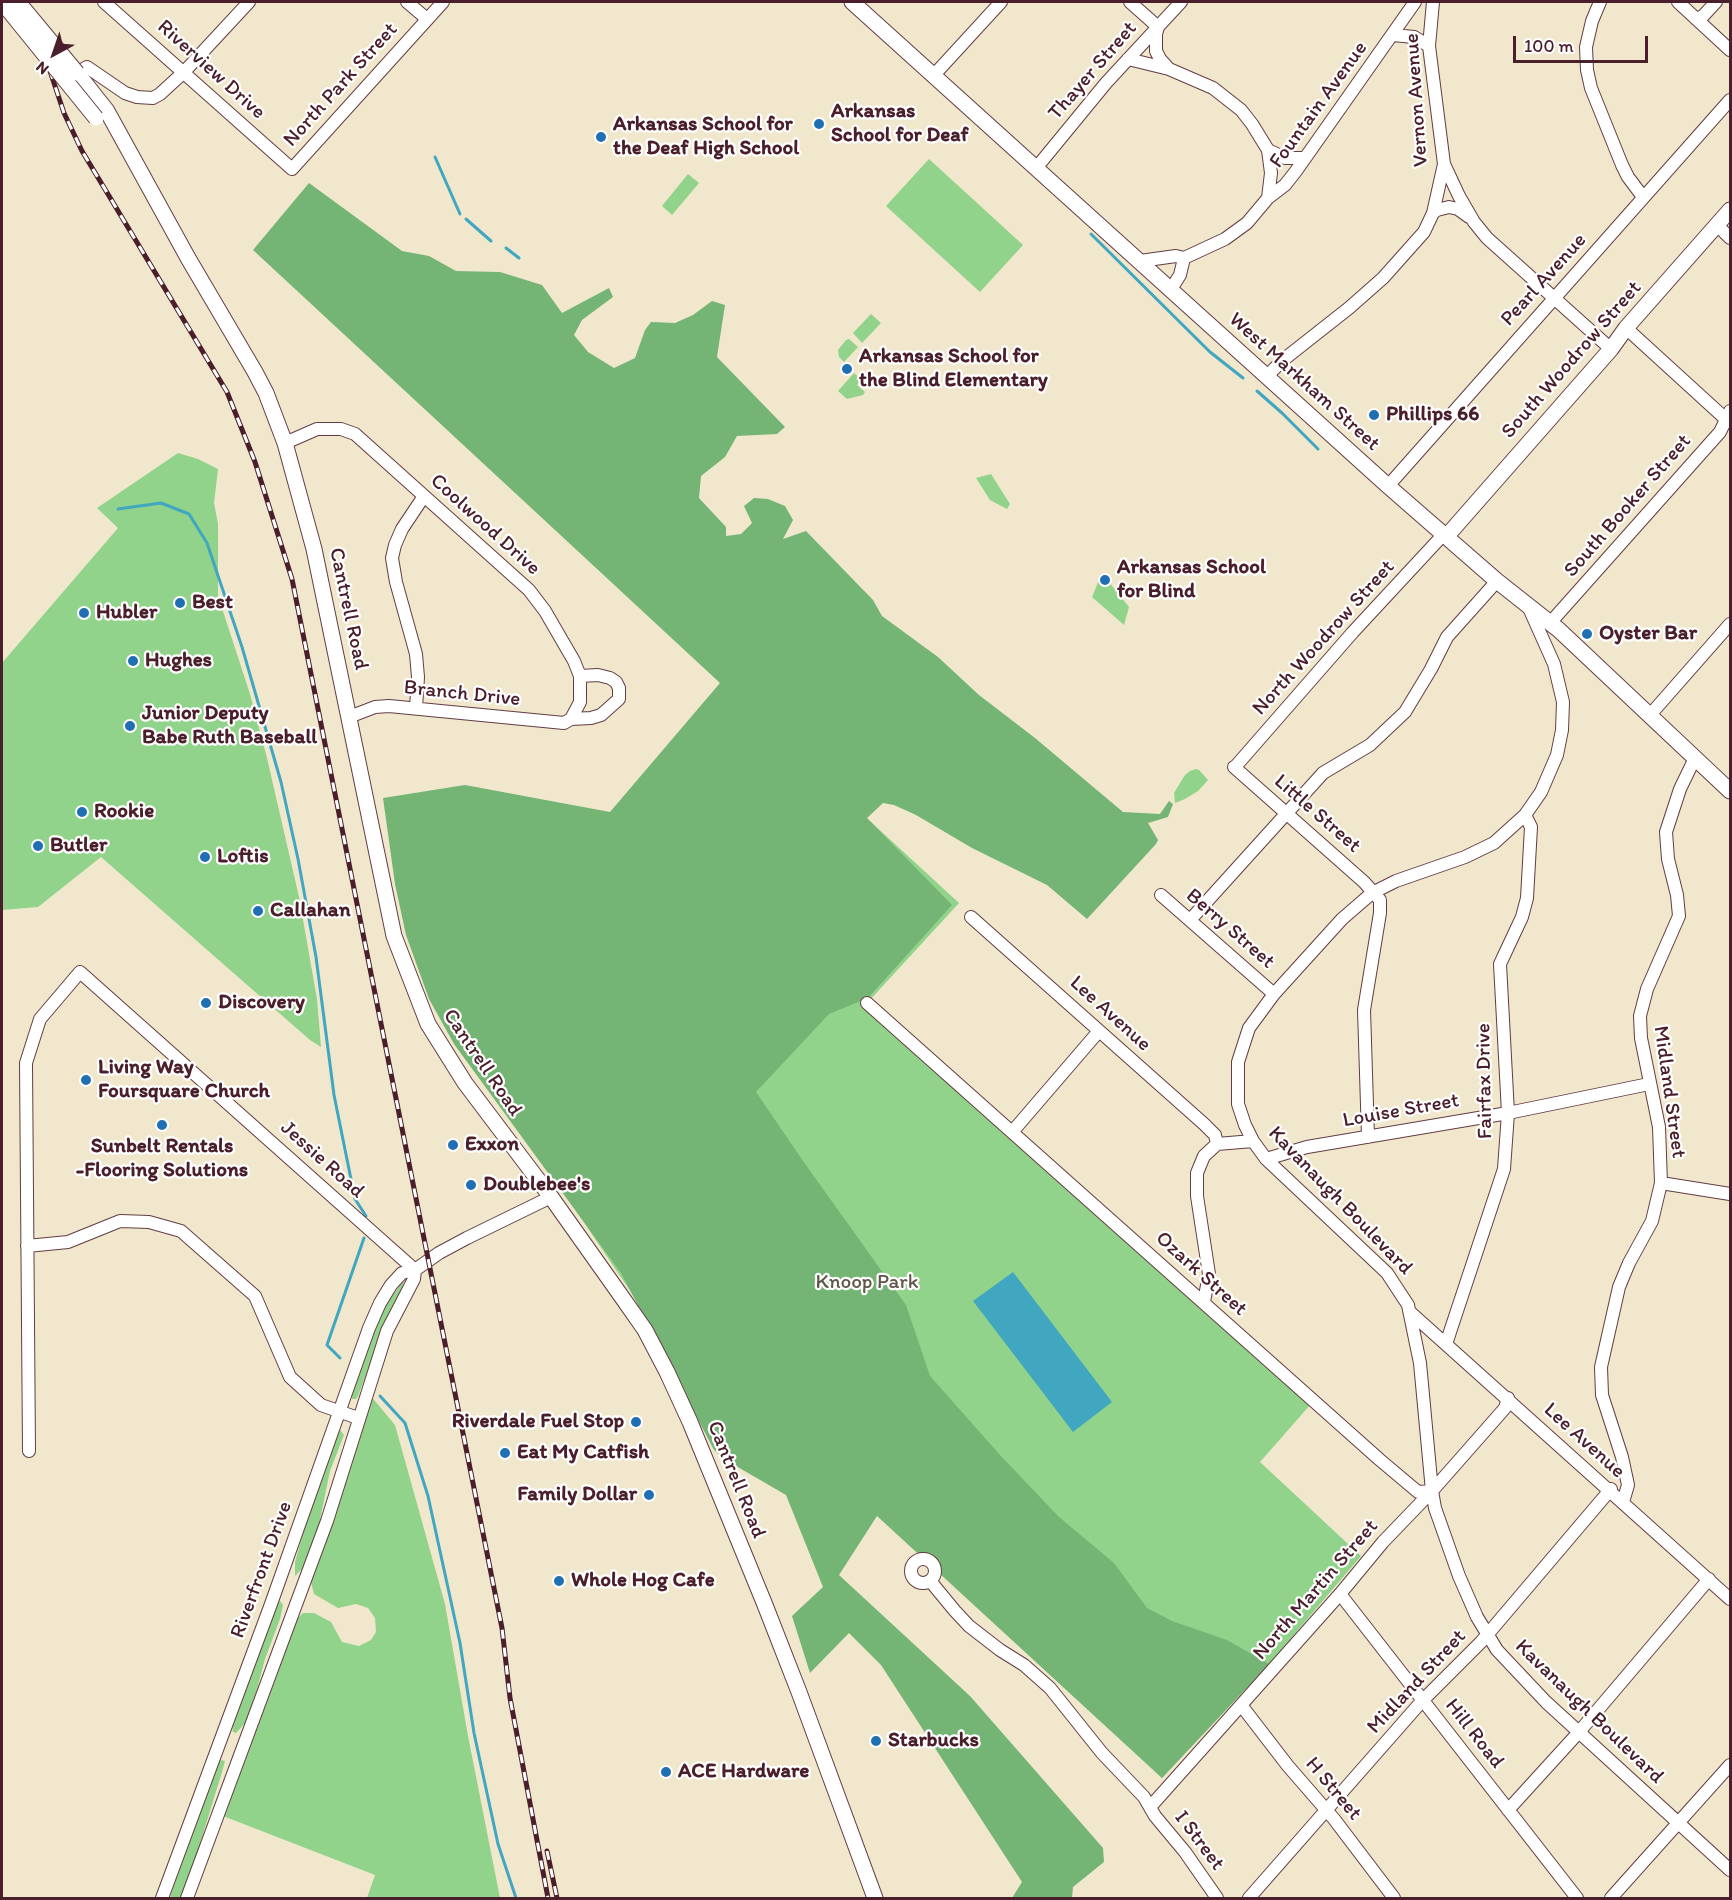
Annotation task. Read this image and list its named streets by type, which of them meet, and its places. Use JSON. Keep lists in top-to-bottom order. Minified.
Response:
{"streets":{"main road":["South Woodrow Street","West Markham Street","Cantrell Road"],"street":["Riverview Drive","Thayer Street","North Park Street","Vernon Avenue","Fountain Avenue","Pearl Avenue","South Booker Street","Coolwood Drive","North Woodrow Street","Branch Drive","Little Street","Berry Street","Lee Avenue","Fairfax Drive","Midland Street","Louise Street","Jessie Road","Kavanaugh Boulevard","Ozark Street","Riverfront Drive","North Martin Street","Hill Road","H Street","I Street"]},"crossings":[["Riverview Drive","North Park Street"],["Thayer Street","Fountain Avenue"],["Thayer Street","West Markham Street"],["Vernon Avenue","West Markham Street"],["Fountain Avenue","West Markham Street"],["Pearl Avenue","West Markham Street"],["South Woodrow Street","West Markham Street"],["South Woodrow Street","North Woodrow Street"],["West Markham Street","South Booker Street"],["West Markham Street","North Woodrow Street"],["West Markham Street","Midland Street"],["West Markham Street","Kavanaugh Boulevard"],["Coolwood Drive","Cantrell Road"],["Coolwood Drive","Branch Drive"],["Cantrell Road","Branch Drive"],["Cantrell Road","Riverfront Drive"],["North Woodrow Street","Little Street"],["Little Street","Kavanaugh Boulevard"],["Berry Street","Kavanaugh Boulevard"],["Lee Avenue","Fairfax Drive"],["Lee Avenue","Midland Street"],["Lee Avenue","Kavanaugh Boulevard"],["Lee Avenue","North Martin Street"],["Fairfax Drive","Louise Street"],["Fairfax Drive","Kavanaugh Boulevard"],["Midland Street","Louise Street"],["Midland Street","Kavanaugh Boulevard"],["Midland Street","Hill Road"],["Midland Street","H Street"],["Louise Street","Kavanaugh Boulevard"],["Jessie Road","Riverfront Drive"],["Kavanaugh Boulevard","Ozark Street"],["Kavanaugh Boulevard","North Martin Street"],["Ozark Street","North Martin Street"],["North Martin Street","Hill Road"],["North Martin Street","H Street"],["North Martin Street","I Street"]],"parks":["Knoop Park"],"places":["Arkansas School for Deaf","Arkansas School for the Deaf High School","Arkansas School for the Blind Elementary","Phillips 66","Arkansas School for Blind","Best","Hubler","Oyster Bar","Hughes","Junior Deputy Babe Ruth Baseball","Rookie","Butler","Loftis","Callahan","Discovery","Living Way Foursquare Church","Sunbelt Rentals -Flooring Solutions","Exxon","Doublebee's","Riverdale Fuel Stop","Eat My Catfish","Family Dollar","Whole Hog Cafe","Starbucks","ACE Hardware"],"scale_bar":"100 m","north":"bottom left"}
